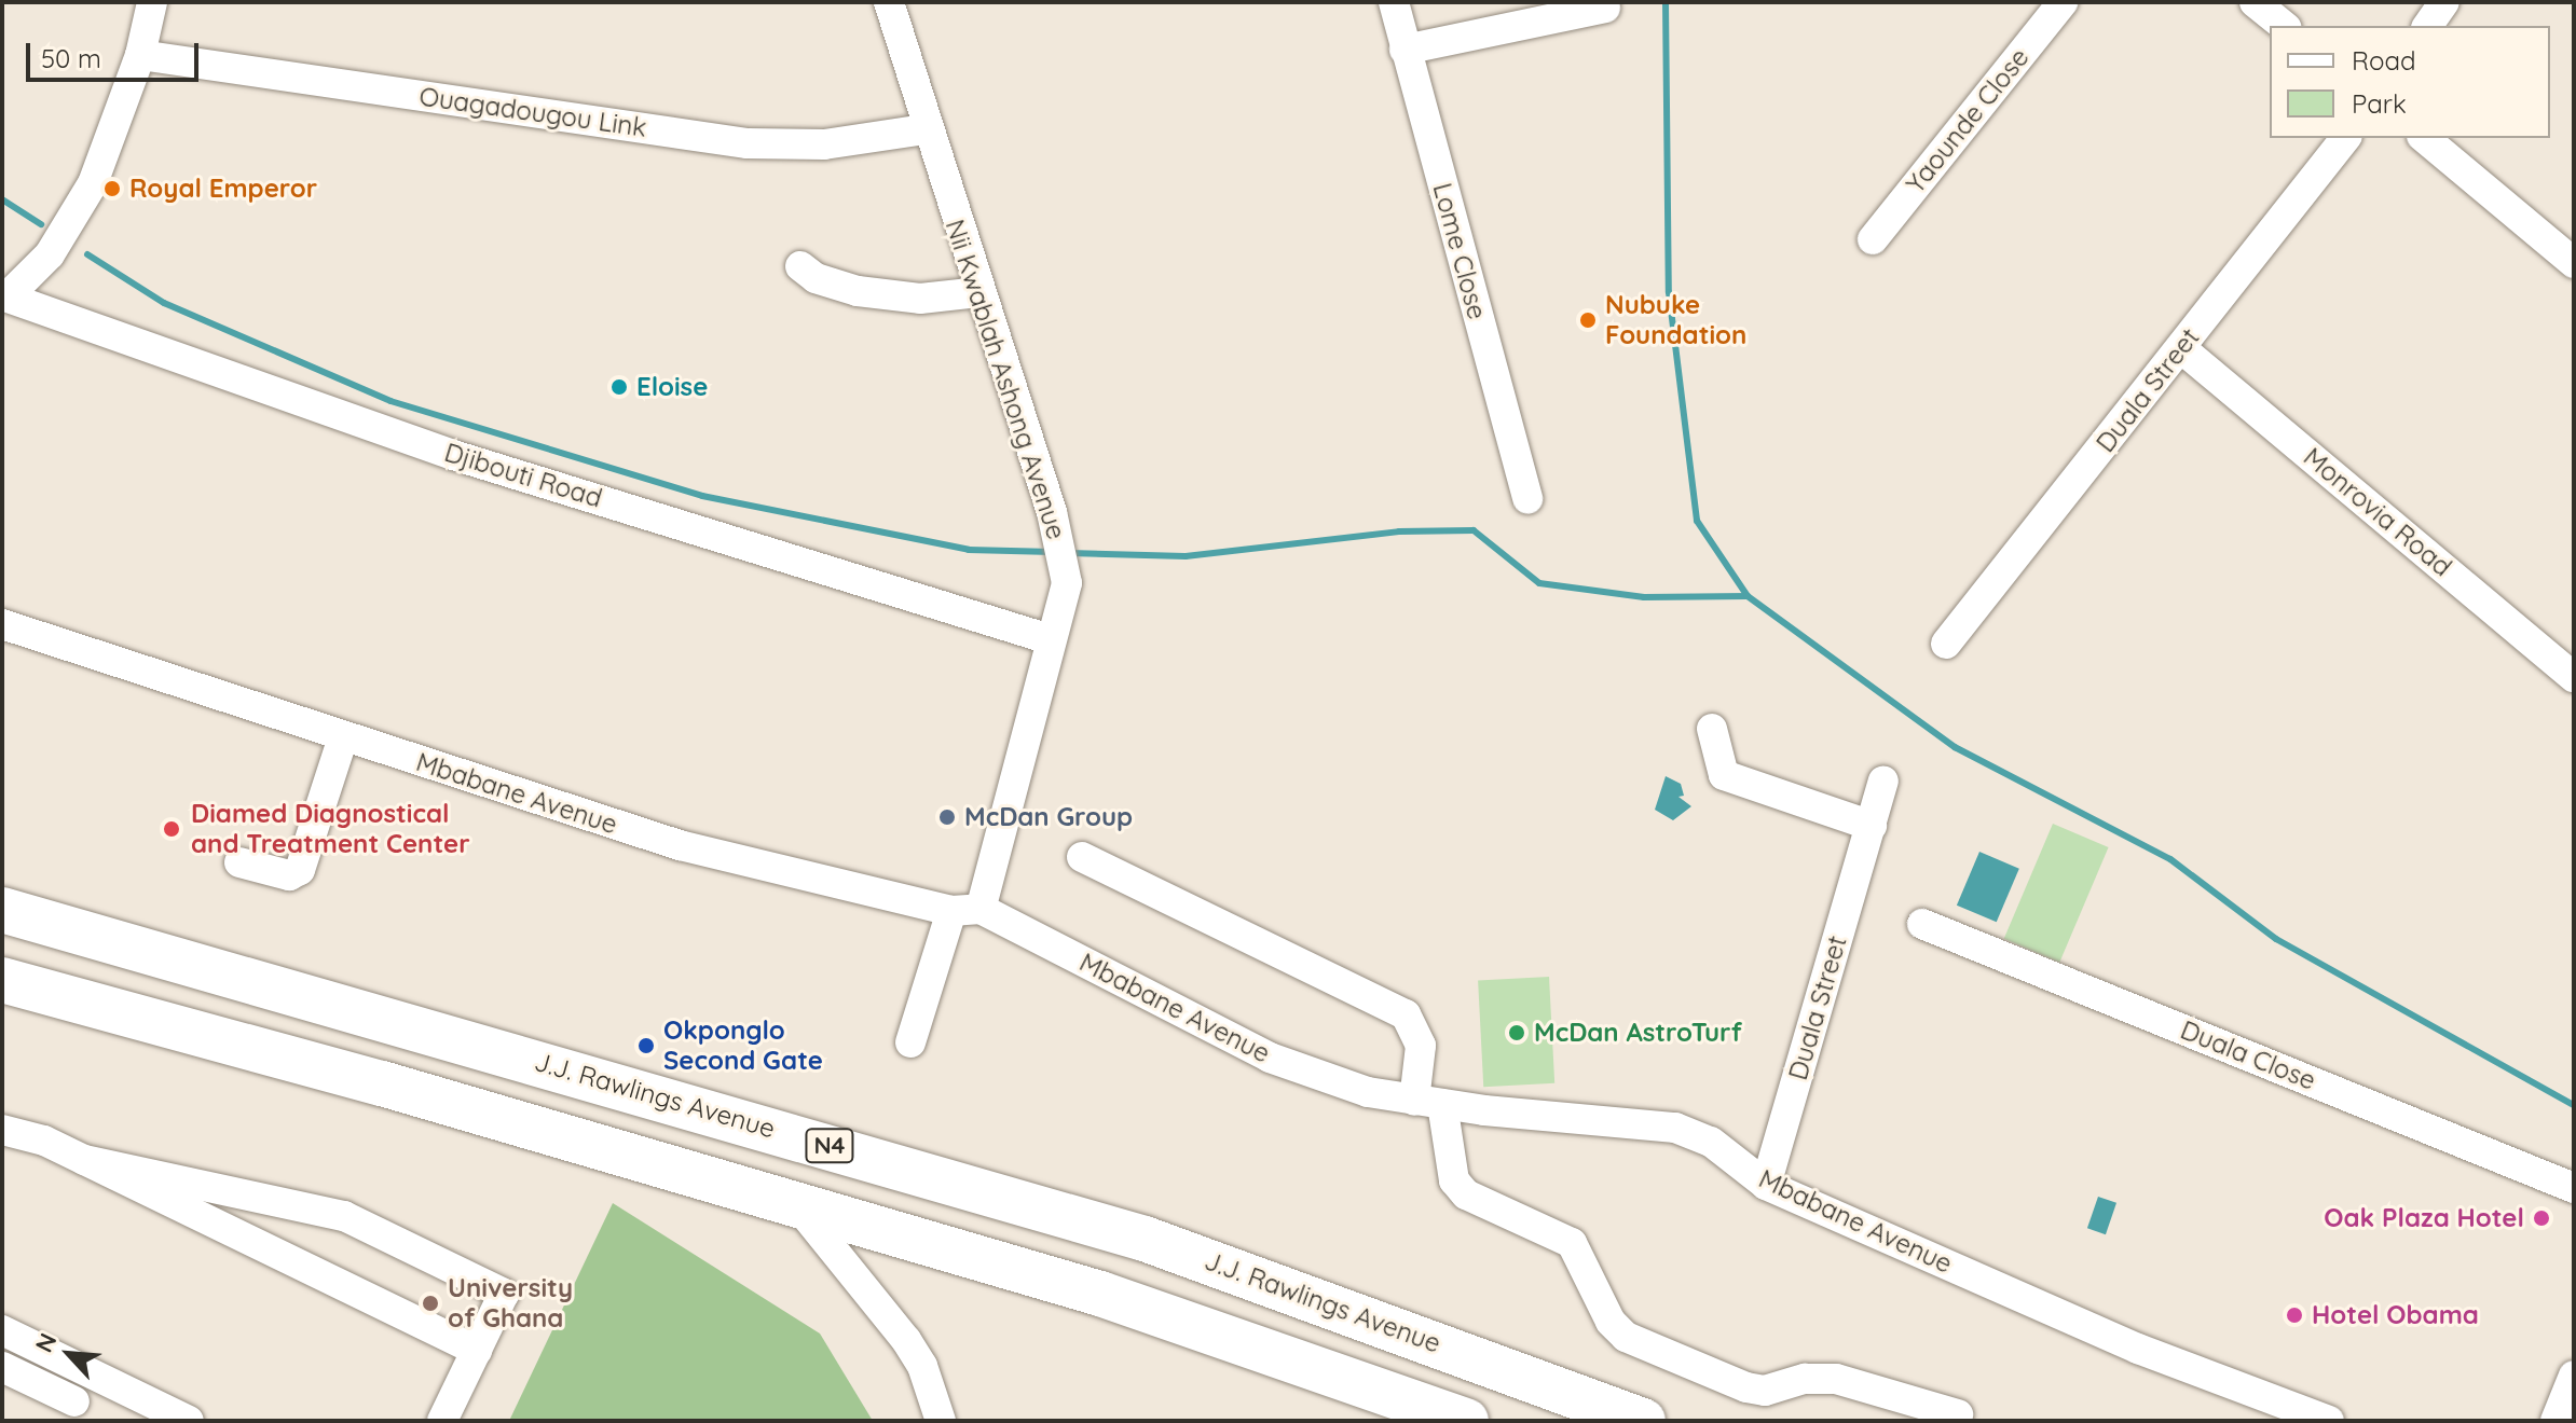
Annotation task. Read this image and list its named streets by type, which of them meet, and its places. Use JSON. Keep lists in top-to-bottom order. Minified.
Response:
{"streets":{"highway":["J.J. Rawlings Avenue","N4"],"street":["Ouagadougou Link","Yaounde Close","Lome Close","Nii Kwablah Ashong Avenue","Duala Street","Djibouti Road","Monrovia Road","Mbabane Avenue","Duala Close"]},"crossings":[["Ouagadougou Link","Nii Kwablah Ashong Avenue"],["Nii Kwablah Ashong Avenue","Djibouti Road"],["Nii Kwablah Ashong Avenue","Mbabane Avenue"],["Duala Street","Monrovia Road"],["Duala Street","Mbabane Avenue"]],"places":["Royal Emperor","Nubuke Foundation","Eloise","McDan Group","Diamed Diagnostical and Treatment Center","McDan AstroTurf","Okponglo Second Gate","Oak Plaza Hotel","University of Ghana","Hotel Obama"],"legend":["Road","Park"],"scale_bar":"50 m","north":"top left"}
